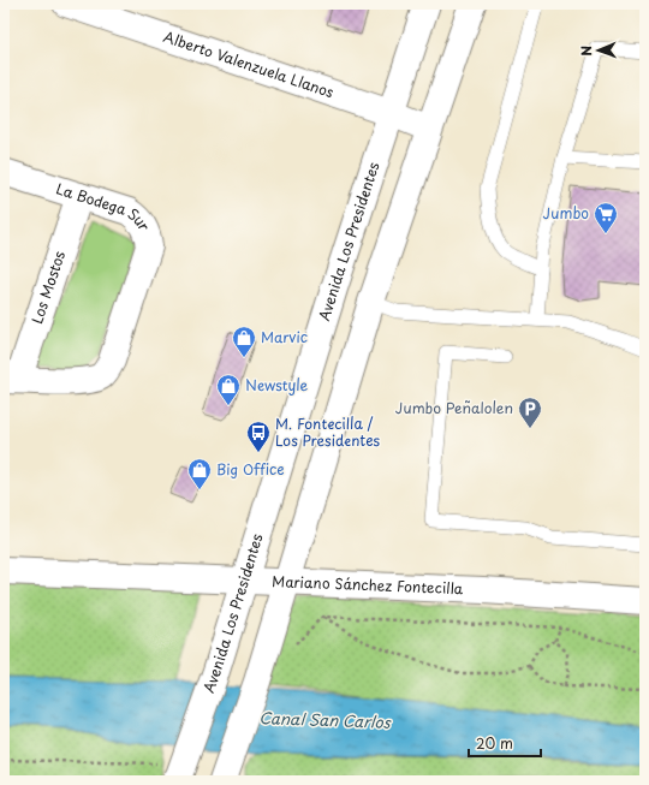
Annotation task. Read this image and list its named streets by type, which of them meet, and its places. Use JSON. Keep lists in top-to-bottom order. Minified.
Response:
{"streets":{"street":["Alberto Valenzuela Llanos","La Bodega Sur","Avenida Los Presidentes","Los Mostos","Mariano Sánchez Fontecilla"]},"crossings":[["Alberto Valenzuela Llanos","Avenida Los Presidentes"],["La Bodega Sur","Los Mostos"],["Avenida Los Presidentes","Mariano Sánchez Fontecilla"]],"water":["Canal San Carlos"],"places":{"supermarket":["Jumbo"],"shop":["Marvic","Newstyle","Big Office"],"parking":["Jumbo Peñalolen"],"bus stop":["M. Fontecilla / Los Presidentes"]},"scale_bar":"20 m","north":"left"}
